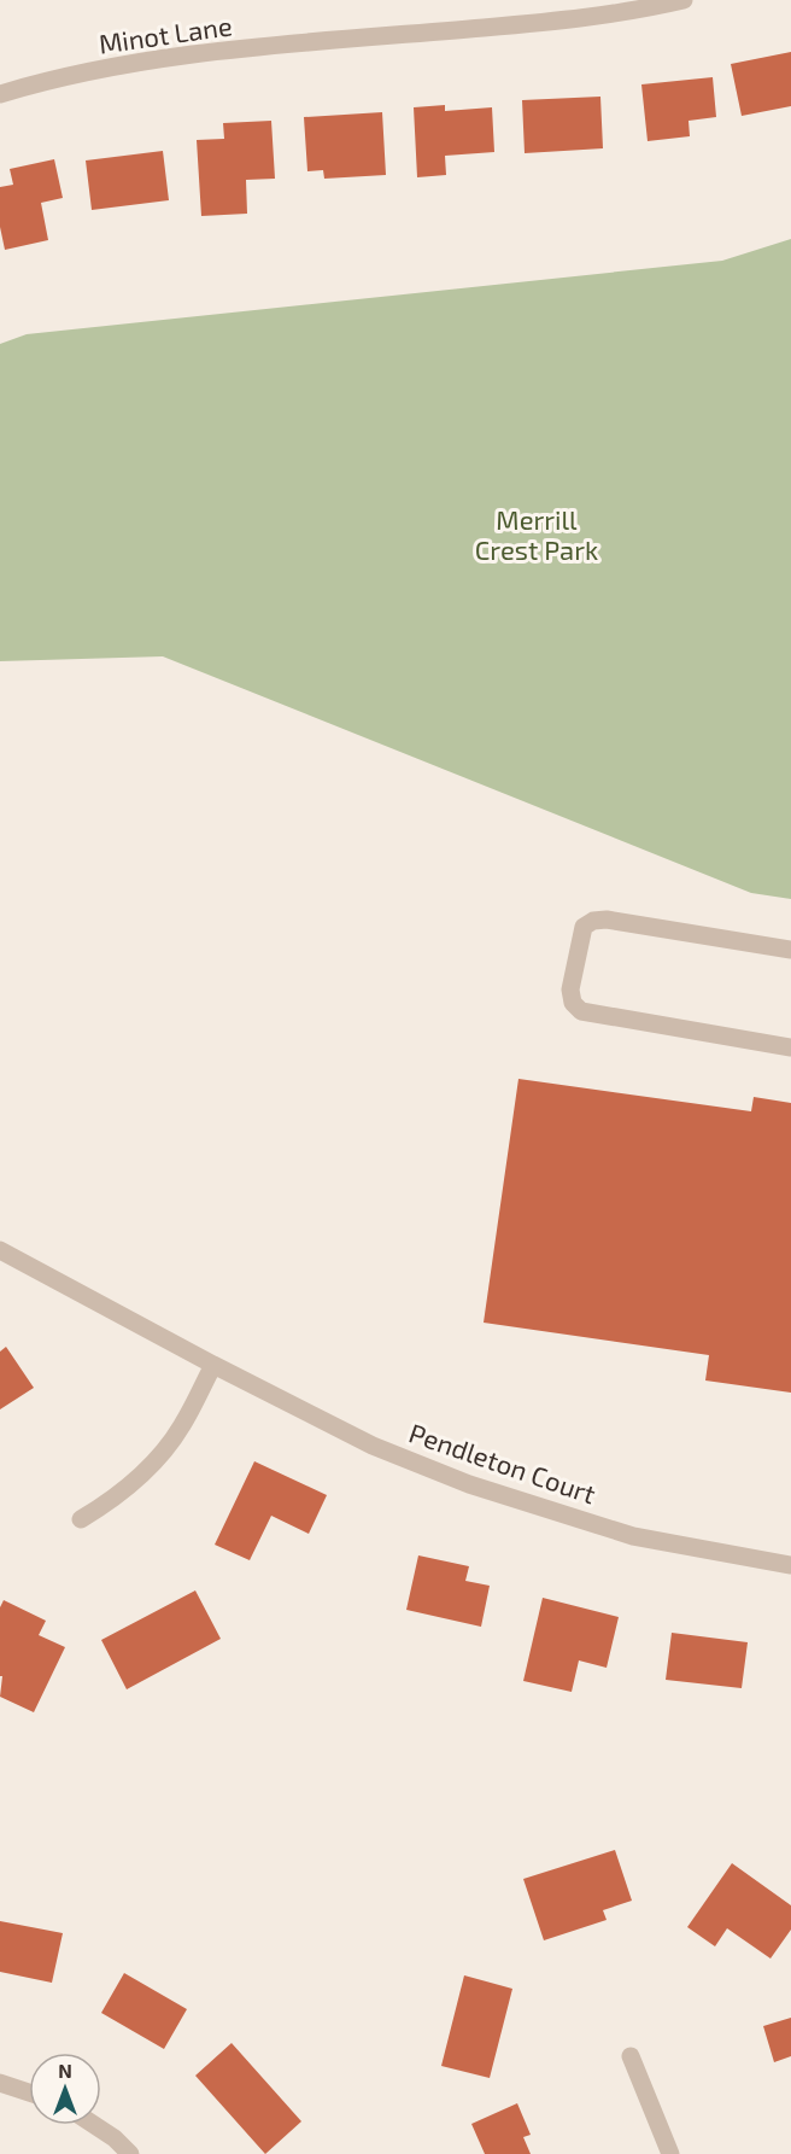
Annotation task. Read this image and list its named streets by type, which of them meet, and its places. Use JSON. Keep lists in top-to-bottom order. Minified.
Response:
{"streets":{"street":["Minot Lane","Pendleton Court"]},"parks":["Merrill Crest Park"],"north":"top"}
